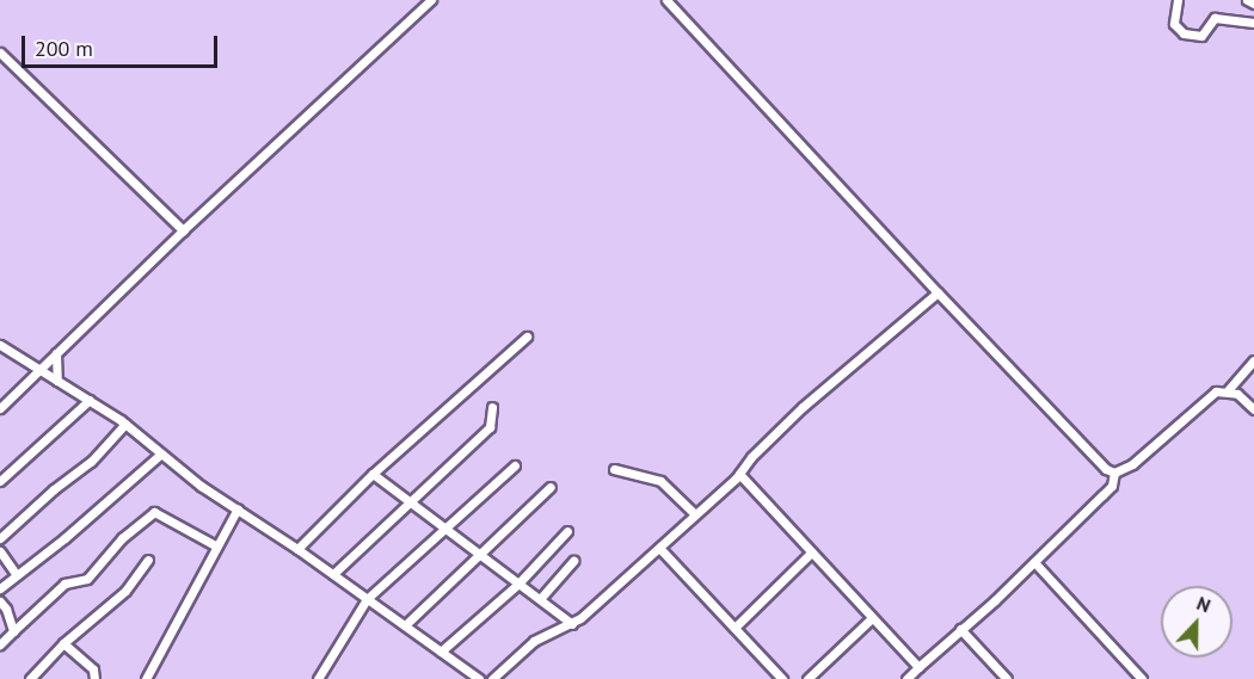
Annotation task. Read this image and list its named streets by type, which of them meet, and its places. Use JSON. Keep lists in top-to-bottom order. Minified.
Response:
{"scale_bar":"200 m","north":"top"}
